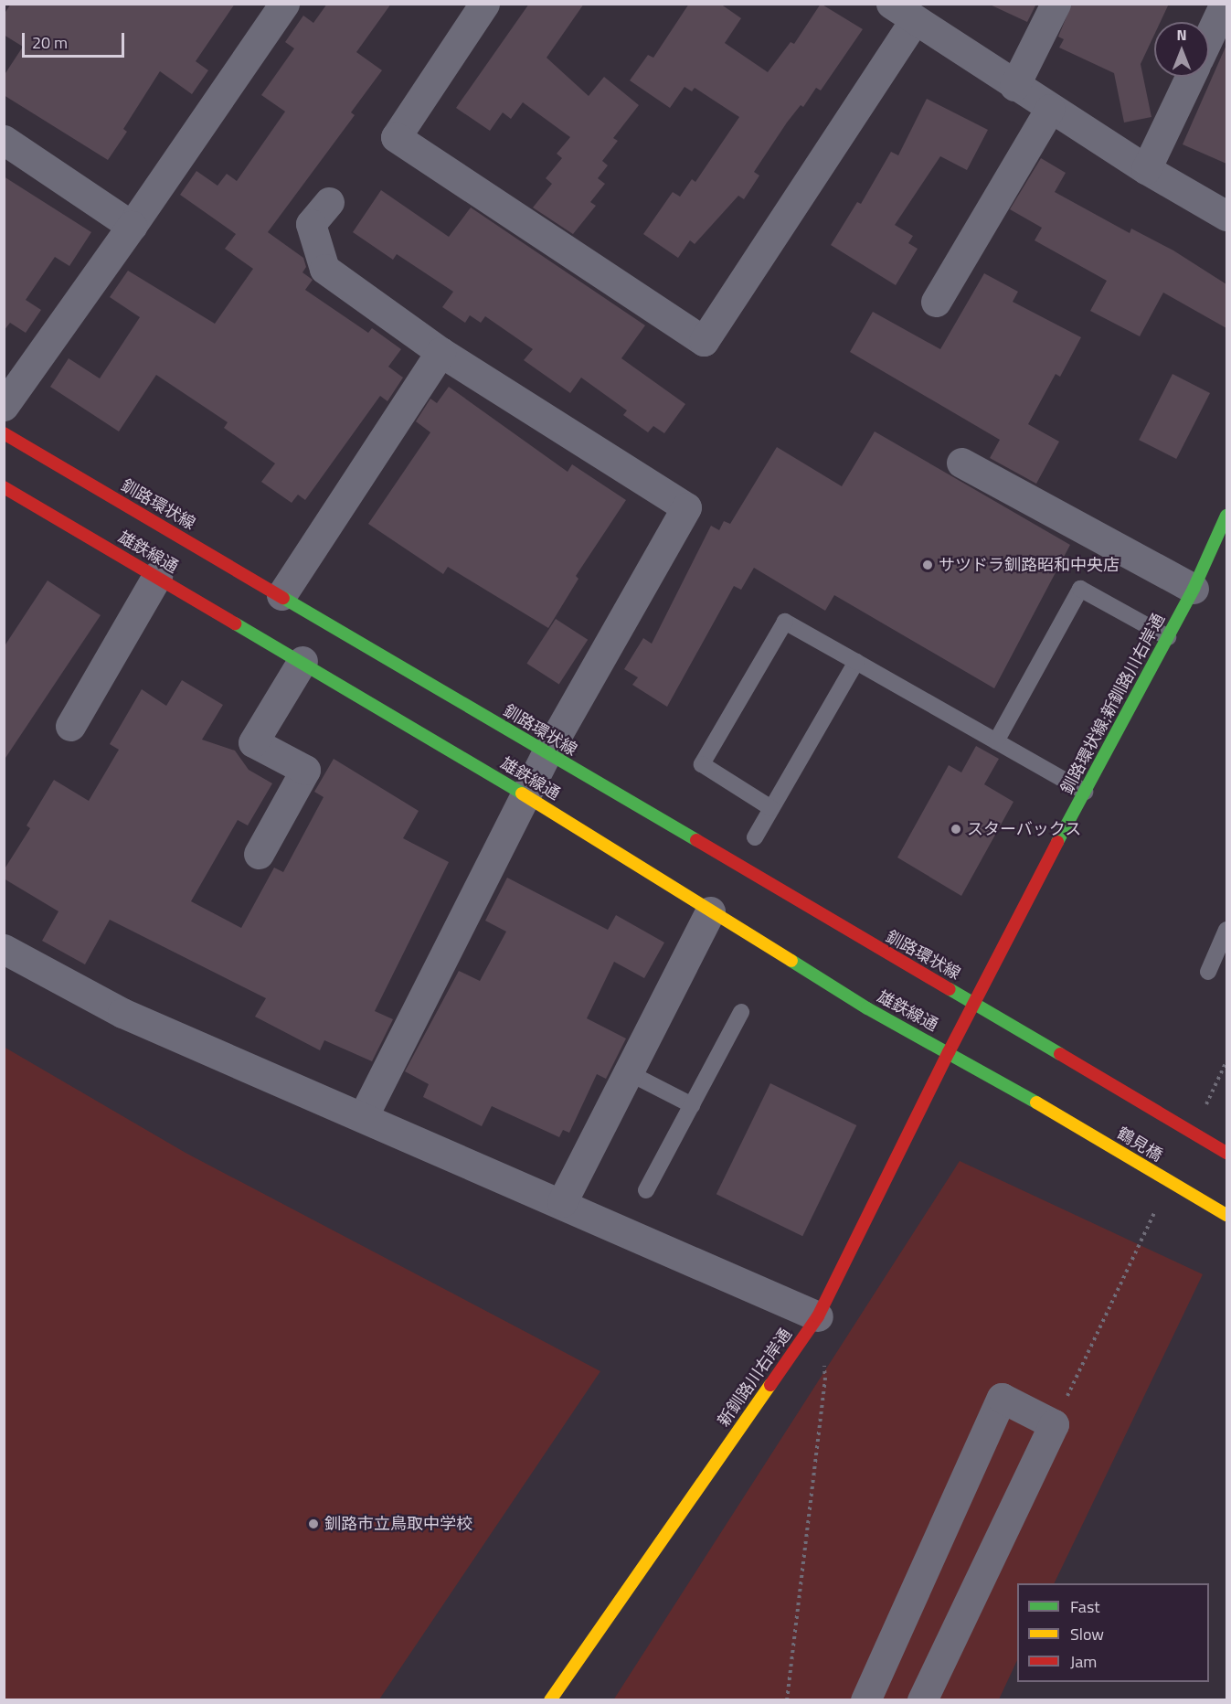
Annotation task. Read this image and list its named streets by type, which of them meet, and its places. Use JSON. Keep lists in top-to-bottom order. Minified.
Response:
{"streets":{"main road":["釧路環状線","雄鉄線通","釧路環状線;新釧路川右岸通","鶴見橋","新釧路川右岸通"]},"crossings":[["釧路環状線","釧路環状線;新釧路川右岸通"],["雄鉄線通","釧路環状線;新釧路川右岸通"],["雄鉄線通","鶴見橋"],["雄鉄線通","新釧路川右岸通"],["釧路環状線;新釧路川右岸通","新釧路川右岸通"]],"places":["サツドラ釧路昭和中央店","スターバックス","釧路市立鳥取中学校"],"legend":["Fast","Slow","Jam"],"scale_bar":"20 m","north":"top"}
